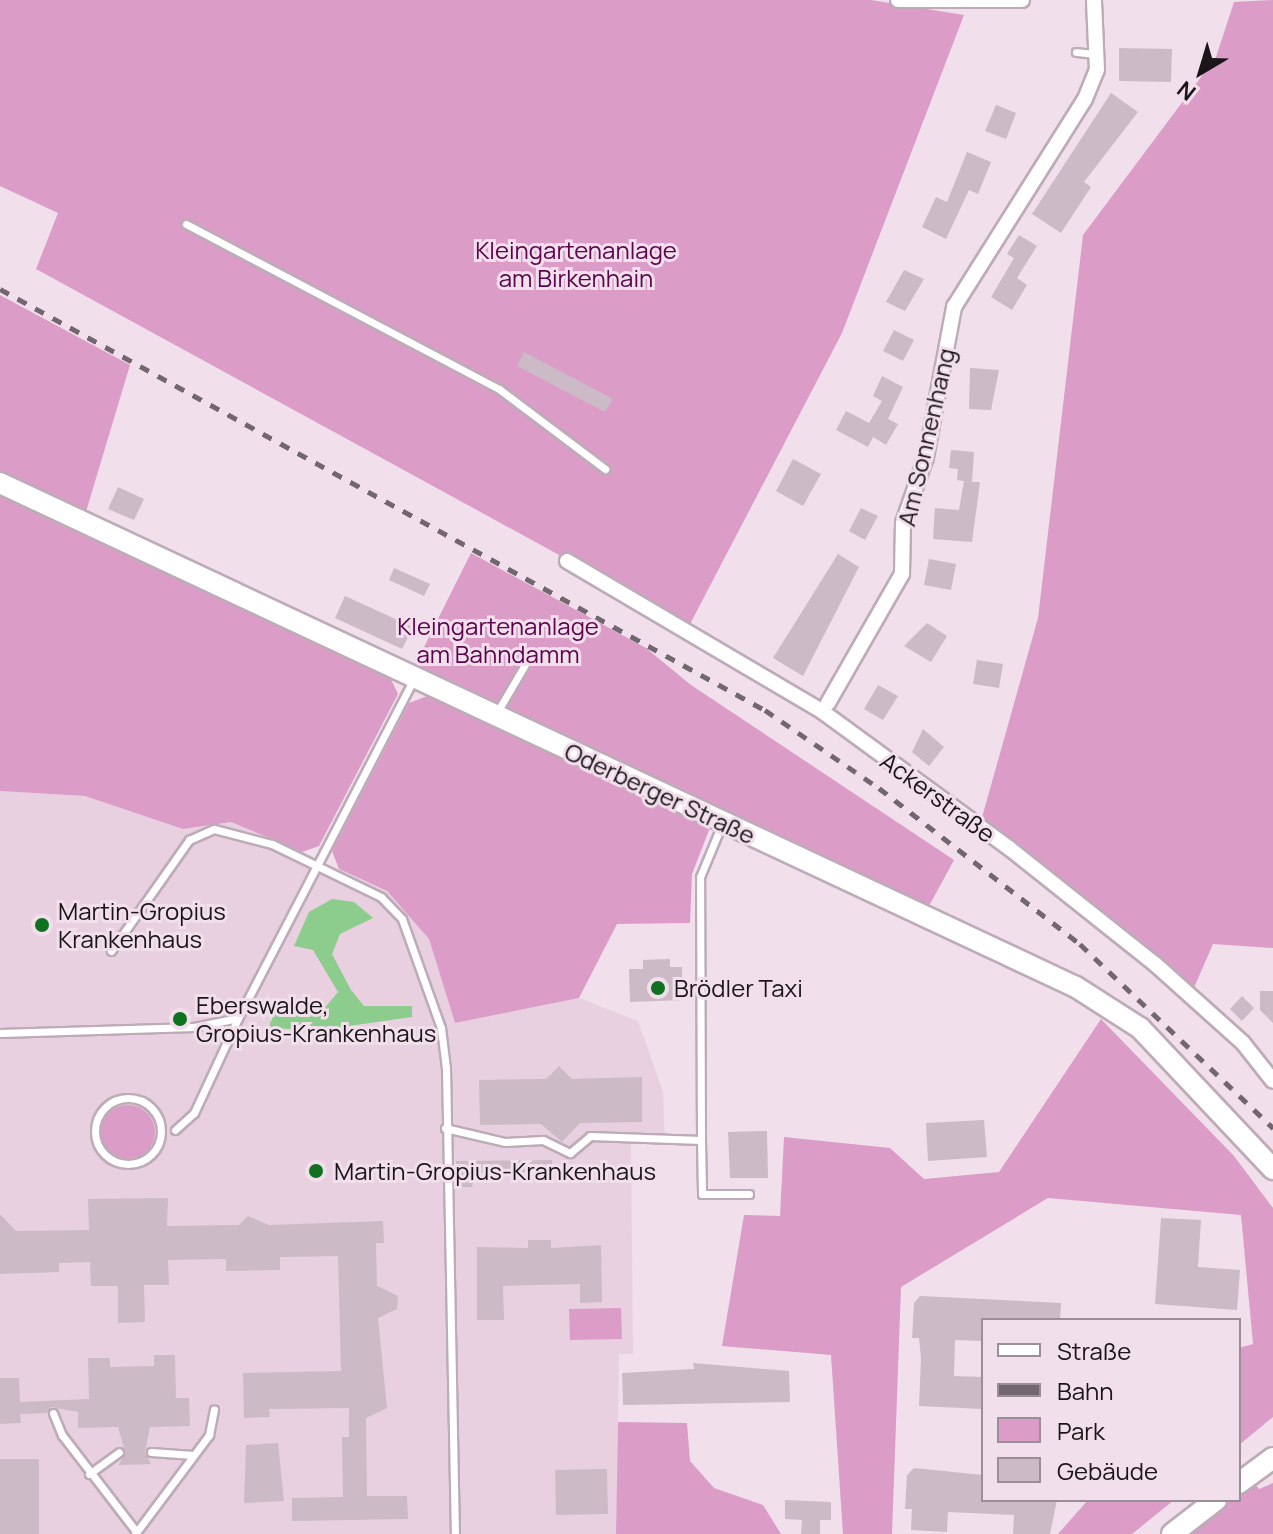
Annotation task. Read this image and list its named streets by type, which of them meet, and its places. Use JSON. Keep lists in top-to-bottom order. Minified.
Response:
{"streets":{"main road":["Oderberger Straße"],"street":["Am Sonnenhang","Ackerstraße"]},"parks":["Kleingartenanlage am Birkenhain","Kleingartenanlage am Bahndamm"],"places":["Martin-Gropius Krankenhaus","Brödler Taxi","Eberswalde, Gropius-Krankenhaus","Martin-Gropius-Krankenhaus"],"legend":["Straße","Bahn","Park","Gebäude"],"north":"bottom left"}
